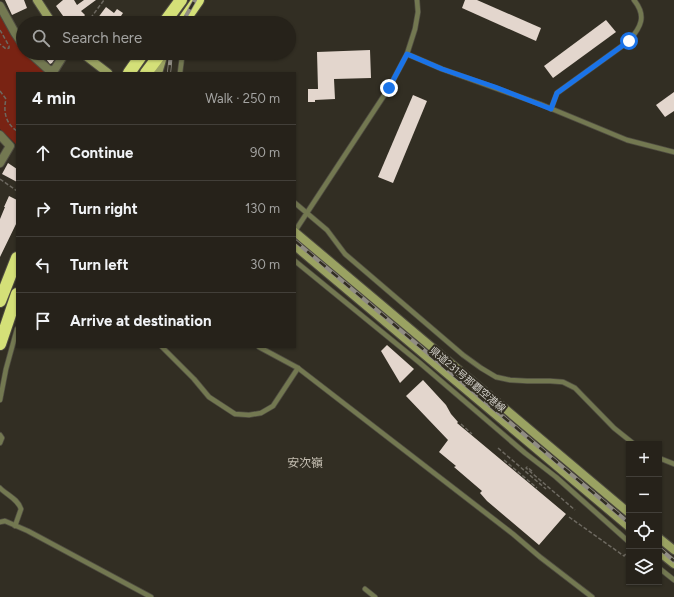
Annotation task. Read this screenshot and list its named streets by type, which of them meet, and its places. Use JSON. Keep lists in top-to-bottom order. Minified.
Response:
{"streets":{"main road":["県道231号那覇空港線"]},"districts":["安次嶺"],"page":{"search":"Search here","heading":["4 min","Walk · 250 m"],"list":[["Continue","90 m"],["Turn right","130 m"],["Turn left","30 m"],"Arrive at destination"],"map_buttons":["+","−"]}}
